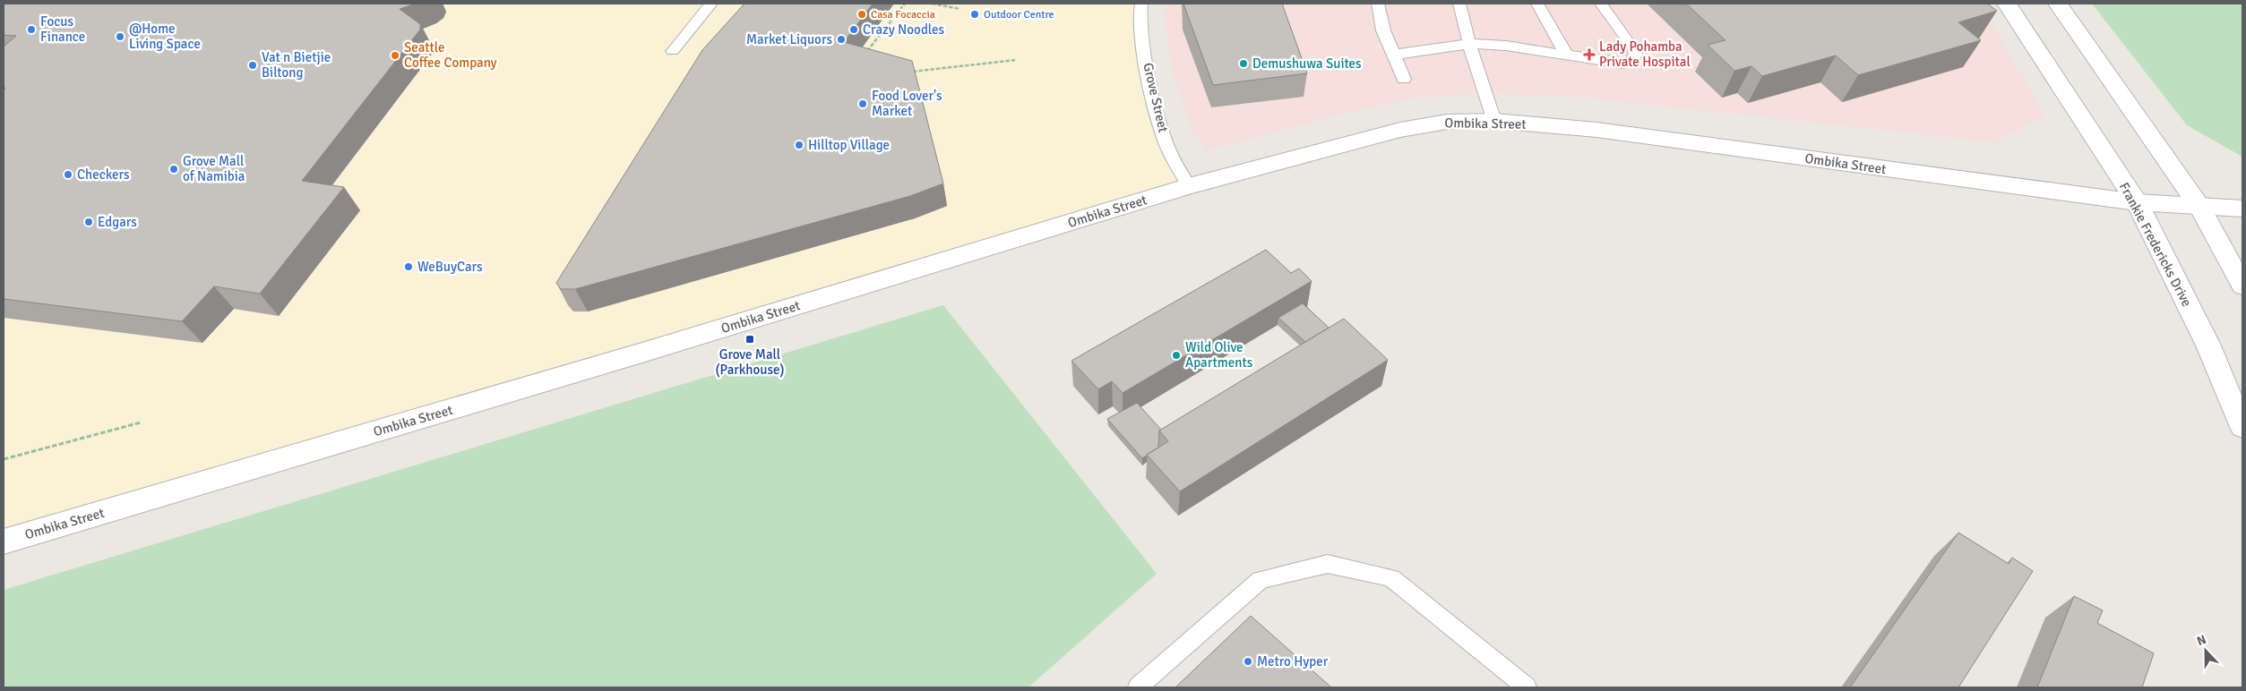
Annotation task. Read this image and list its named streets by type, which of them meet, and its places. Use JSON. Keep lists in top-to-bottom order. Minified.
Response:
{"streets":{"street":["Ombika Street","Frankie Fredericks Drive"],"lane":["Grove Street"]},"crossings":[["Grove Street","Ombika Street"],["Ombika Street","Frankie Fredericks Drive"]],"places":{"other":["Casa Focaccia","Outdoor Centre","Focus Finance","Crazy Noodles","@Home Living Space","Market Liquors","Seattle Coffee Company","Demushuwa Suites","Vat n Bietjie Biltong","Food Lover's Market","Hilltop Village","Grove Mall of Namibia","Checkers","Edgars","WeBuyCars","Wild Olive Apartments","Metro Hyper"],"health":["Lady Pohamba Private Hospital"],"transit":["Grove Mall (Parkhouse)"]},"north":"top"}
